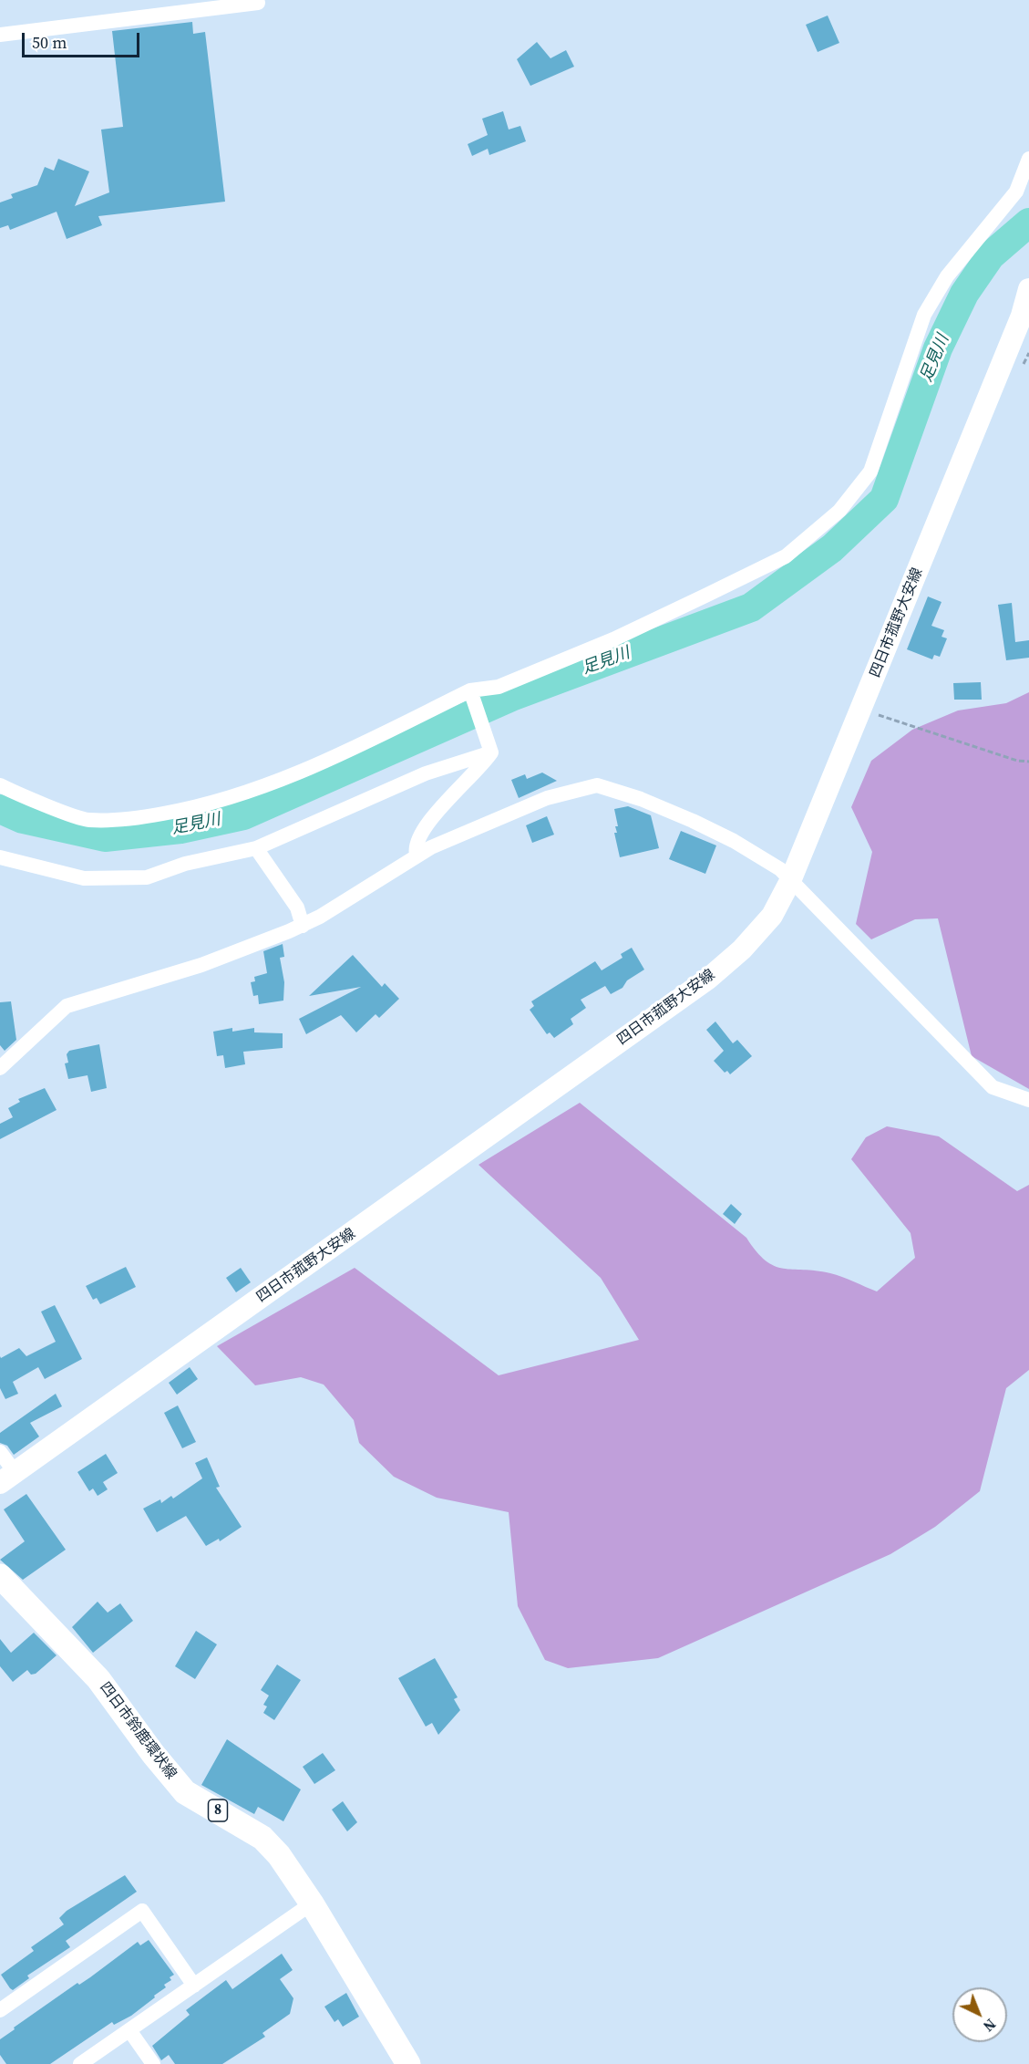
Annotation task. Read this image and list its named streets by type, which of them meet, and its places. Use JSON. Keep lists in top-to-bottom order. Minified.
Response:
{"streets":{"main road":["四日市菰野大安線","四日市鈴鹿環状線","8"]},"water":["足見川"],"scale_bar":"50 m","north":"bottom right"}
